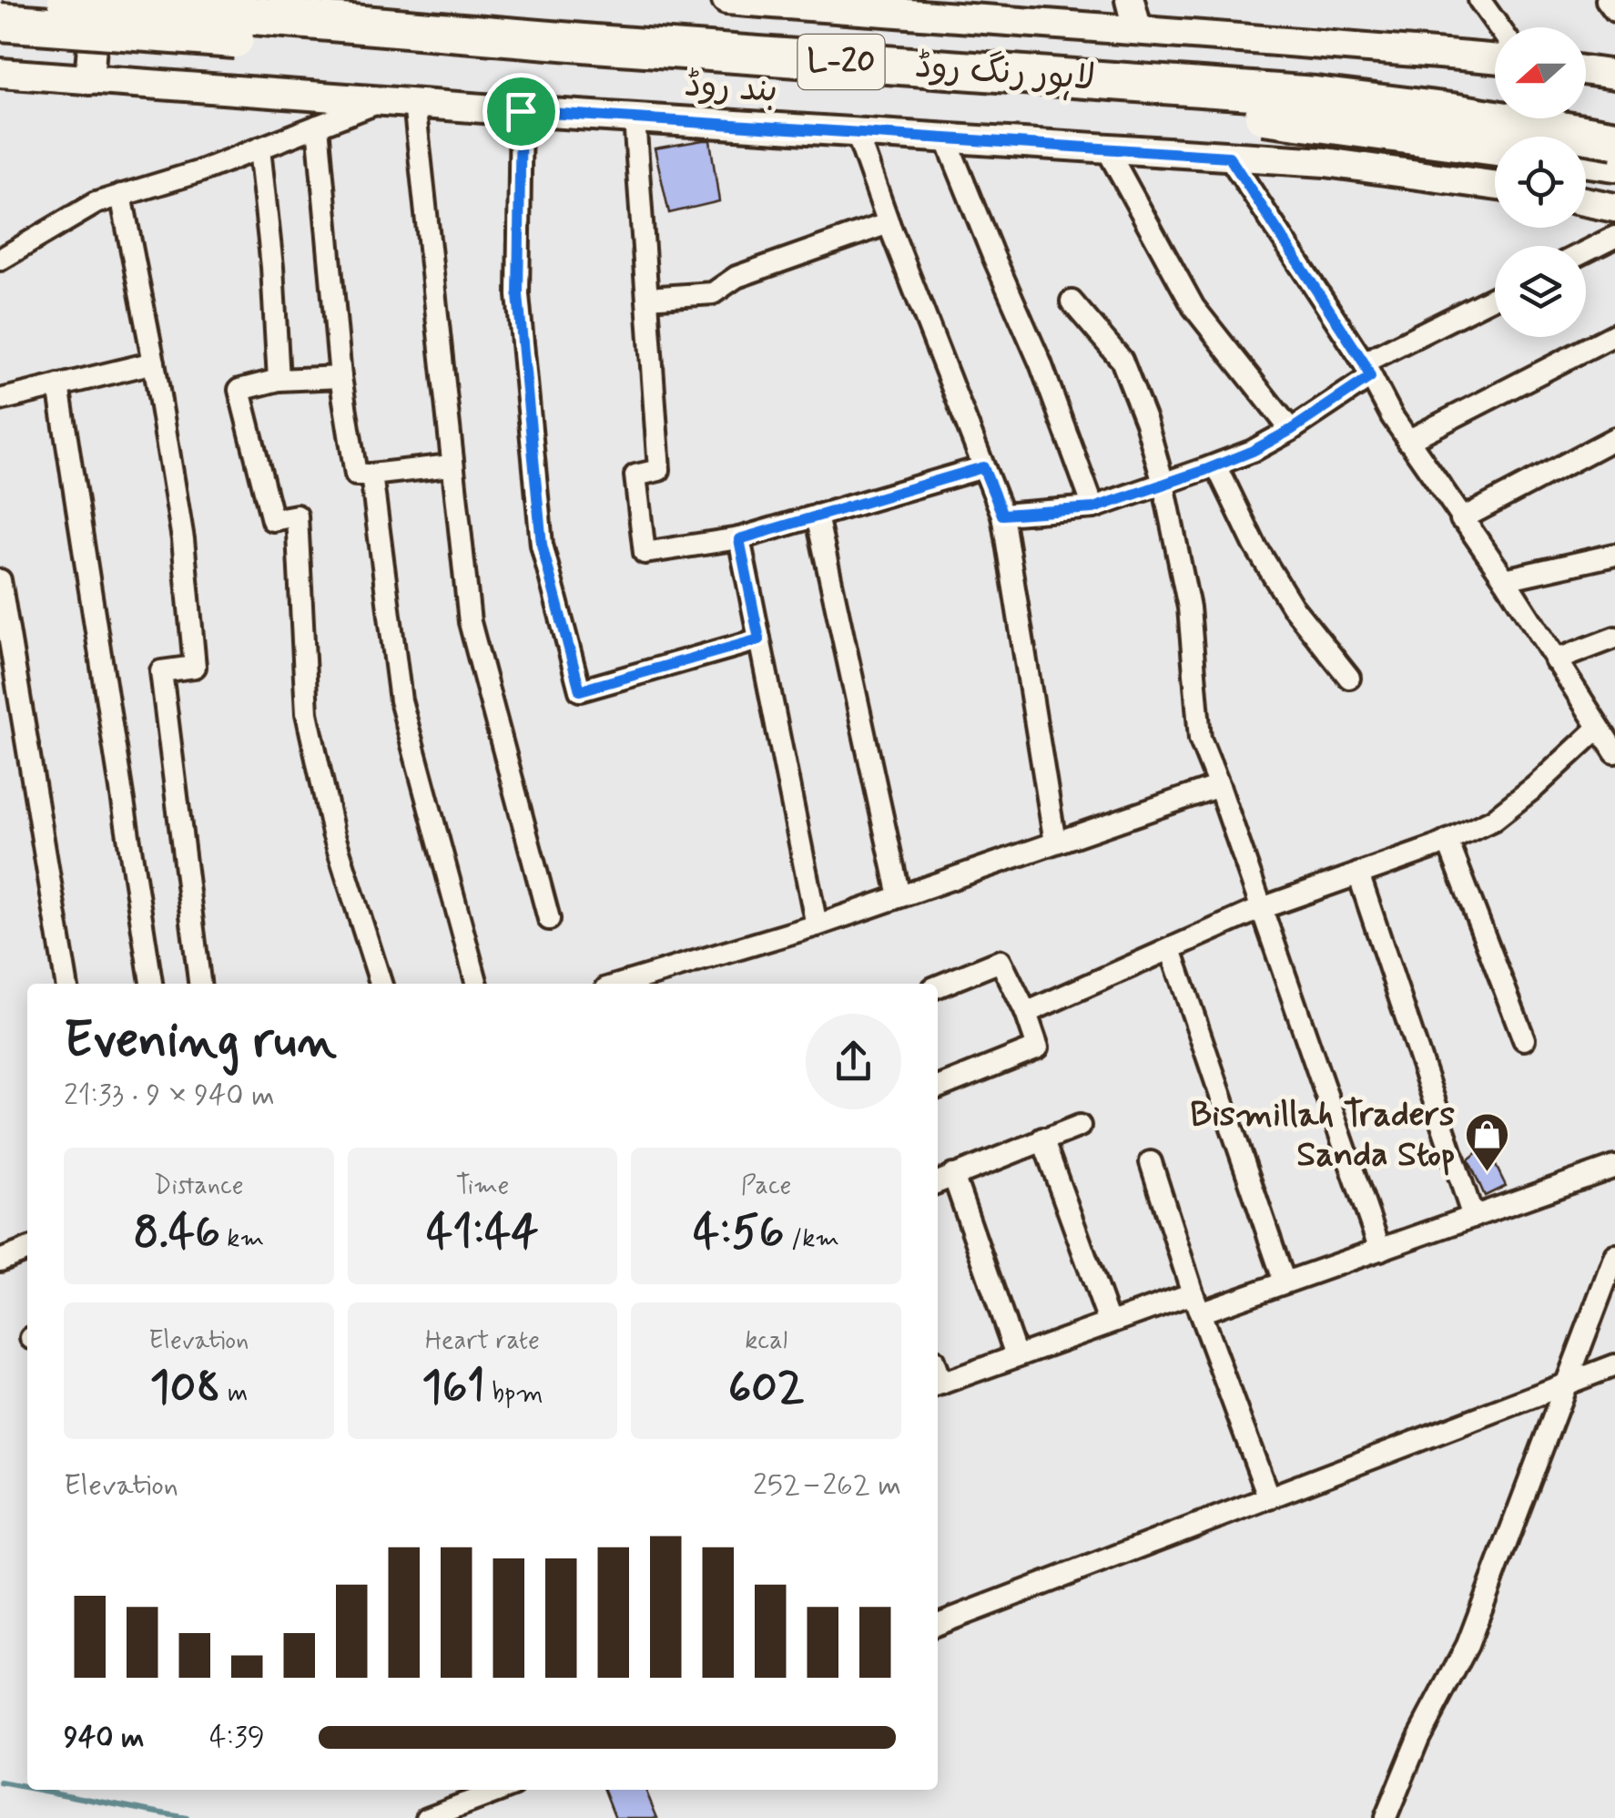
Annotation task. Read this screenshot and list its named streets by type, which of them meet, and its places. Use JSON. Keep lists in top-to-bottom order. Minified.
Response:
{"streets":{"highway":["L-20","لاہور رنگ روڈ"],"main road":["بند روڈ"]},"places":{"shop":["Bismillah Traders Sanda Stop"]},"north":"left","page":{"heading":["Evening run","21:33 · 9 × 940 m"],"stats":[["Distance","8.46 km"],["Time","41:44"],["Pace","4:56 /km"],["Elevation","108 m"],["Heart rate","161 bpm"],["kcal","602"]],"chart":["Elevation","252–262 m"],"list":[{"name":"940 m","note":"4:39"}]}}
